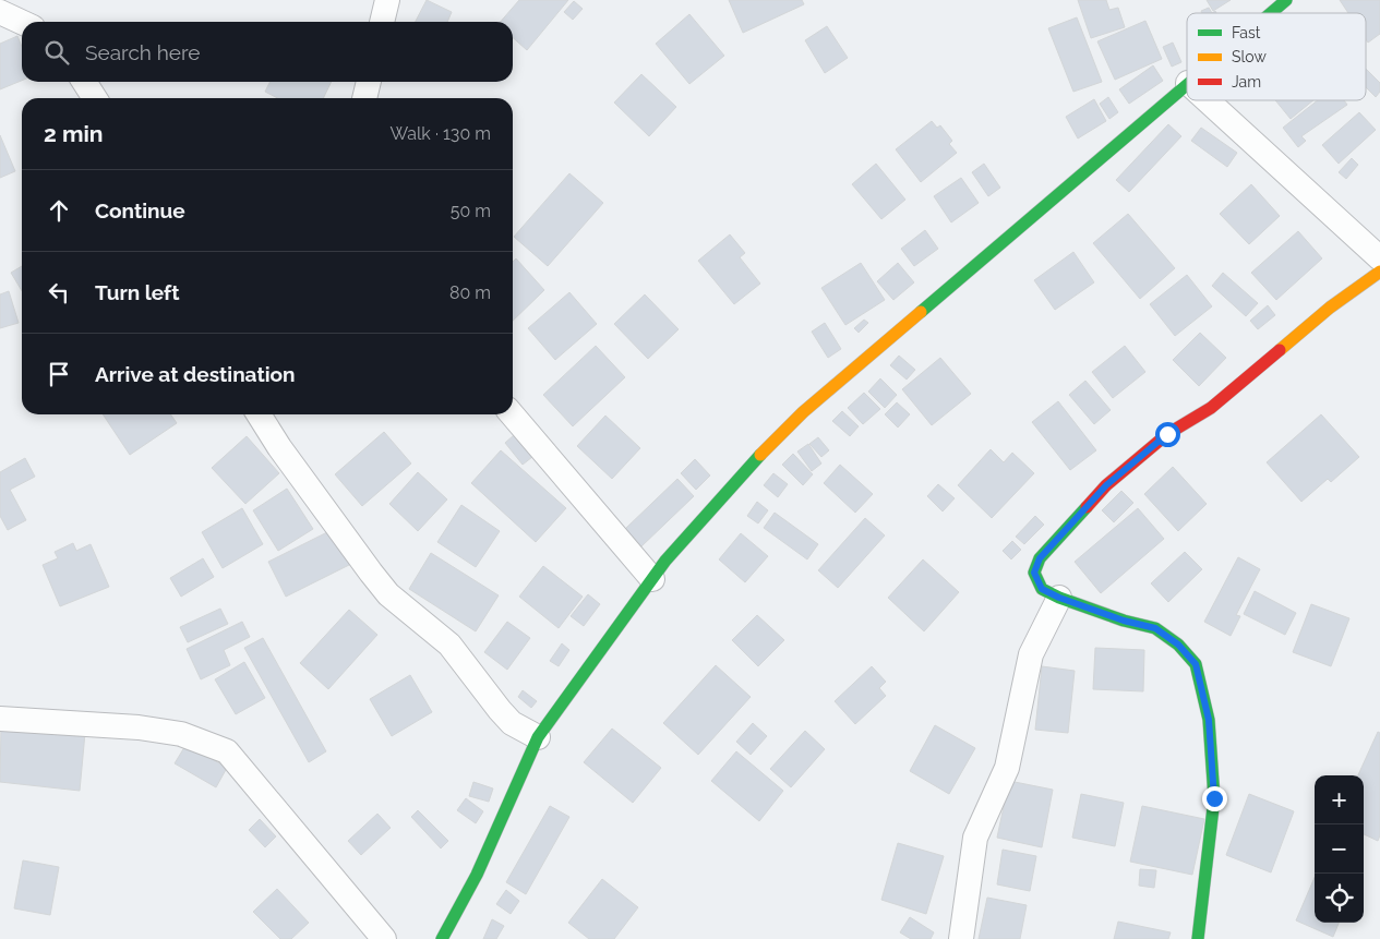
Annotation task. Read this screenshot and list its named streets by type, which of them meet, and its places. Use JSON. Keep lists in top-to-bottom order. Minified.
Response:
{"legend":["Fast","Slow","Jam"],"page":{"search":"Search here","heading":["2 min","Walk · 130 m"],"list":[["Continue","50 m"],["Turn left","80 m"],"Arrive at destination"],"map_buttons":["+","−"]}}
